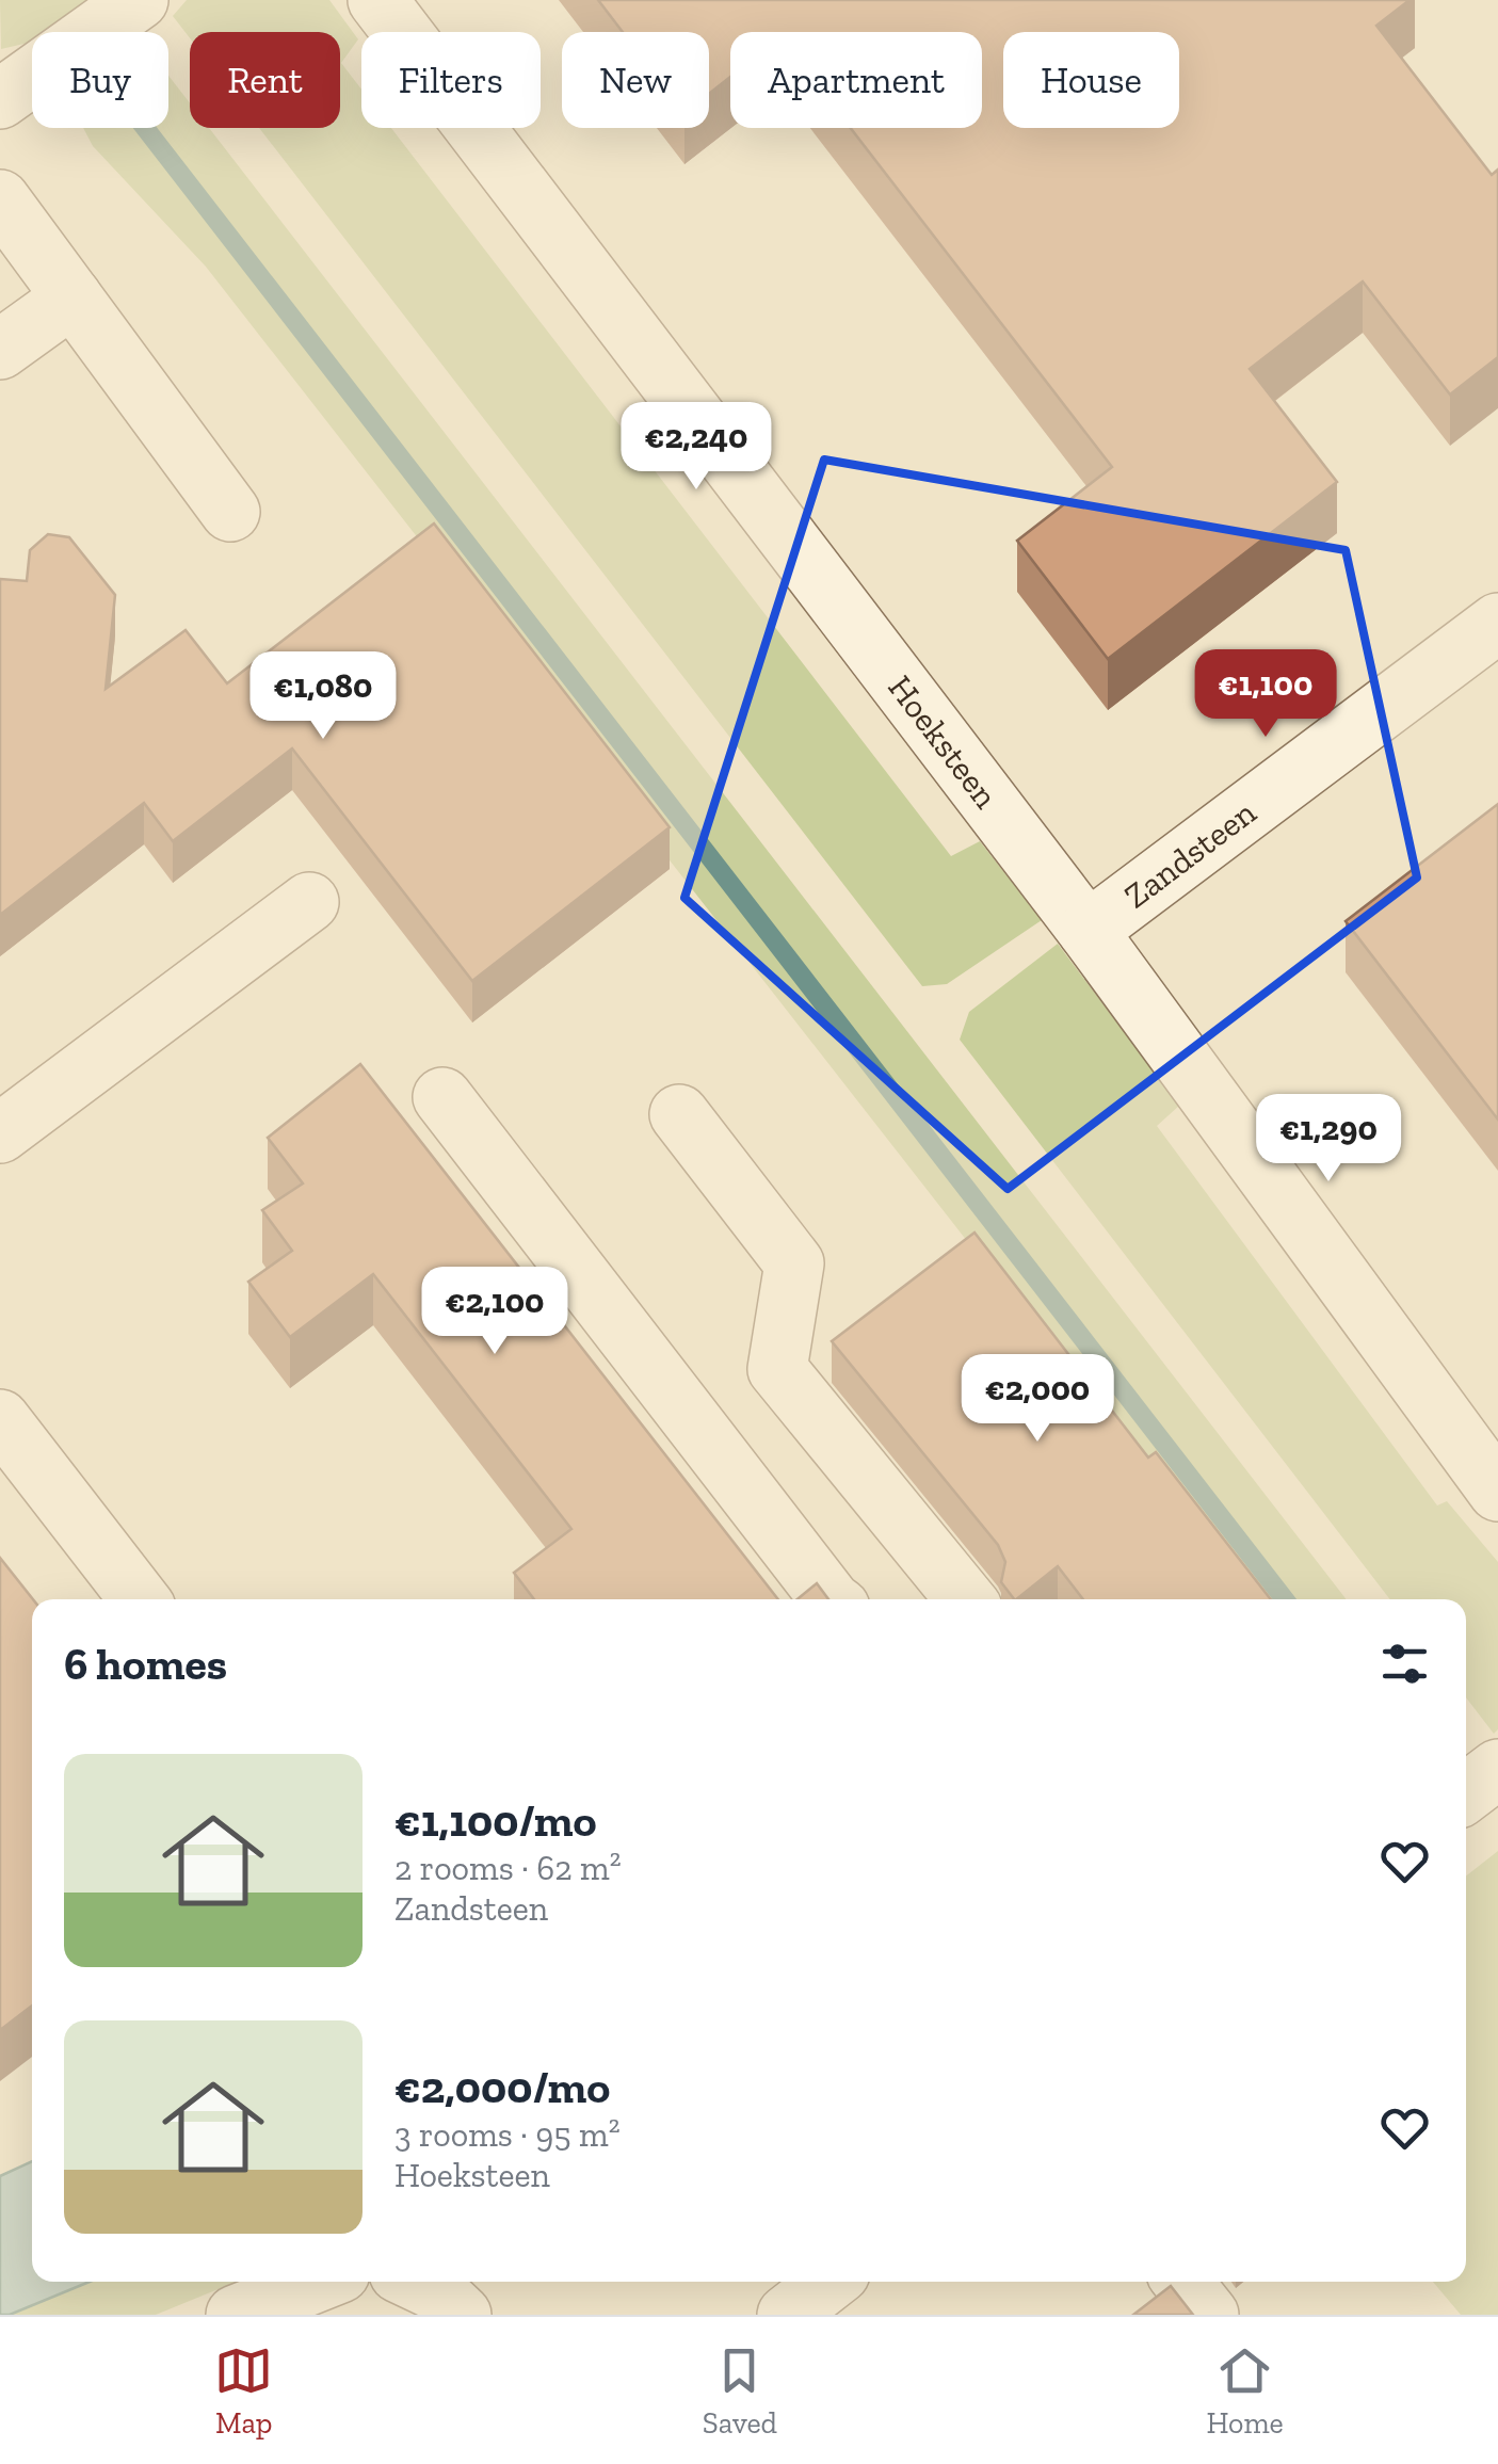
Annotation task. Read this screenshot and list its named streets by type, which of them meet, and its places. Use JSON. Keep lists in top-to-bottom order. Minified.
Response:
{"streets":{"street":["Hoeksteen","Zandsteen"]},"crossings":[["Hoeksteen","Zandsteen"]],"page":{"chip":["Buy","Rent","Filters","New","Apartment","House"],"price":["€2,240","€1,100","€1,080","€1,290","€2,100","€2,000"],"heading":"6 homes","list":[{"name":"€1,100/mo","note":"2 rooms · 62 m² · Zandsteen"},{"name":"€2,000/mo","note":"3 rooms · 95 m² · Hoeksteen"}],"tabs":["Map","Saved","Home"]}}
